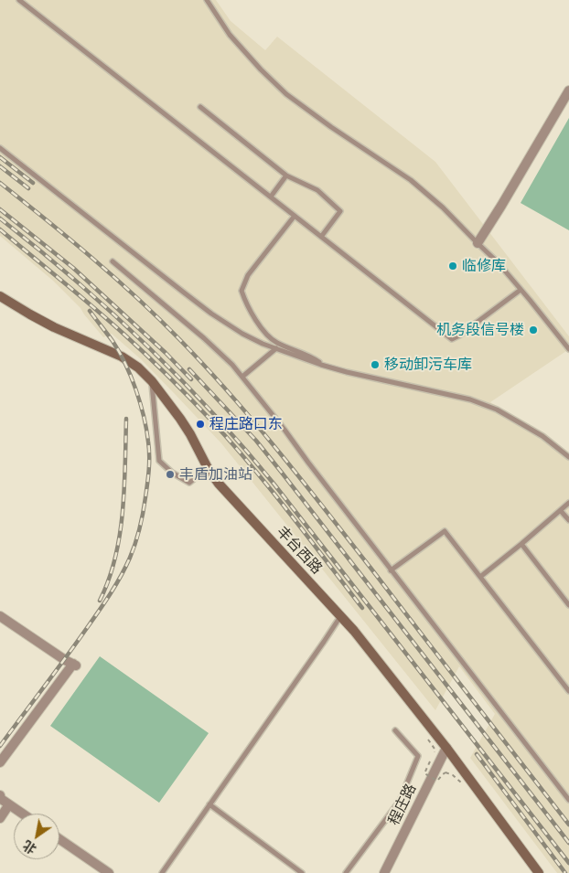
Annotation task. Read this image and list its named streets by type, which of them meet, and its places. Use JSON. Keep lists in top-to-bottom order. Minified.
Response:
{"streets":{"main road":["丰台西路"],"street":["程庄路"]},"crossings":[["丰台西路","程庄路"]],"places":["临修库","机务段信号楼","移动卸污车库","程庄路口东","丰盾加油站"],"north":"bottom left"}
